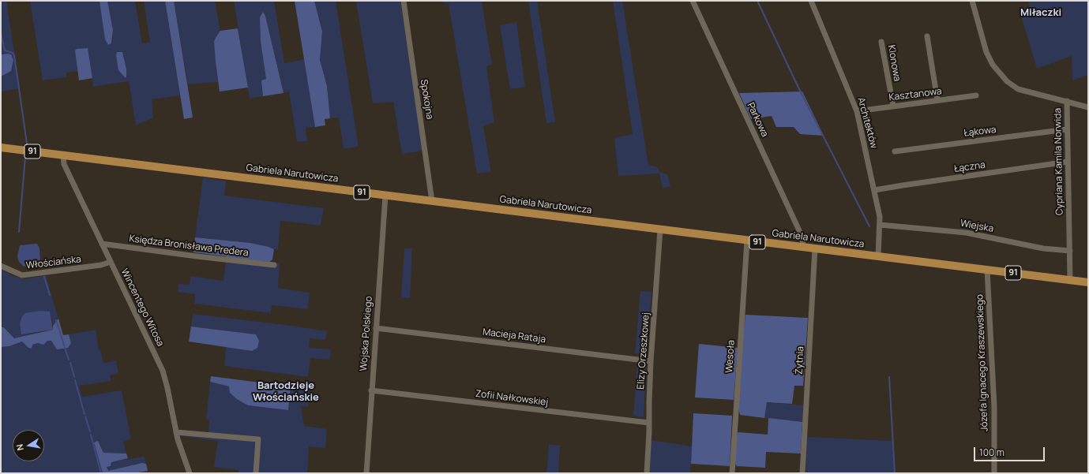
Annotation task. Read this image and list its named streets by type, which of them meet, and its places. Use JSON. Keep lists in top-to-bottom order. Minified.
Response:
{"streets":{"main road":["91","Gabriela Narutowicza"],"street":["Klonowa","Kasztanowa","Spokojna","Parkowa","Architektów","Łąkowa","Cypriana Kamila Norwida","Łączna","Wiejska","Księdza Bronisława Predera","Włościańska","Wincentego Witosa","Wojska Polskiego","Macieja Rataja","Elizy Orzeszkowej","Wesoła","Żytnia","Józefa Ignacego Kraszewskiego","Zofii Nałkowskiej"]},"crossings":[["Klonowa","Kasztanowa"],["Kasztanowa","Architektów"],["Spokojna","Gabriela Narutowicza"],["Parkowa","Gabriela Narutowicza"],["Architektów","Łączna"],["Architektów","Gabriela Narutowicza"],["Architektów","Wiejska"],["Łąkowa","Cypriana Kamila Norwida"],["Cypriana Kamila Norwida","Łączna"],["Cypriana Kamila Norwida","Gabriela Narutowicza"],["Cypriana Kamila Norwida","Wiejska"],["Gabriela Narutowicza","Wincentego Witosa"],["Gabriela Narutowicza","Wojska Polskiego"],["Gabriela Narutowicza","Elizy Orzeszkowej"],["Gabriela Narutowicza","Wesoła"],["Gabriela Narutowicza","Żytnia"],["Gabriela Narutowicza","Józefa Ignacego Kraszewskiego"],["Księdza Bronisława Predera","Wincentego Witosa"],["Włościańska","Wincentego Witosa"],["Wojska Polskiego","Macieja Rataja"],["Wojska Polskiego","Zofii Nałkowskiej"],["Macieja Rataja","Elizy Orzeszkowej"],["Elizy Orzeszkowej","Zofii Nałkowskiej"]],"districts":["Miłaczki","Bartodzieje Włościańskie"],"scale_bar":"100 m","north":"left"}
